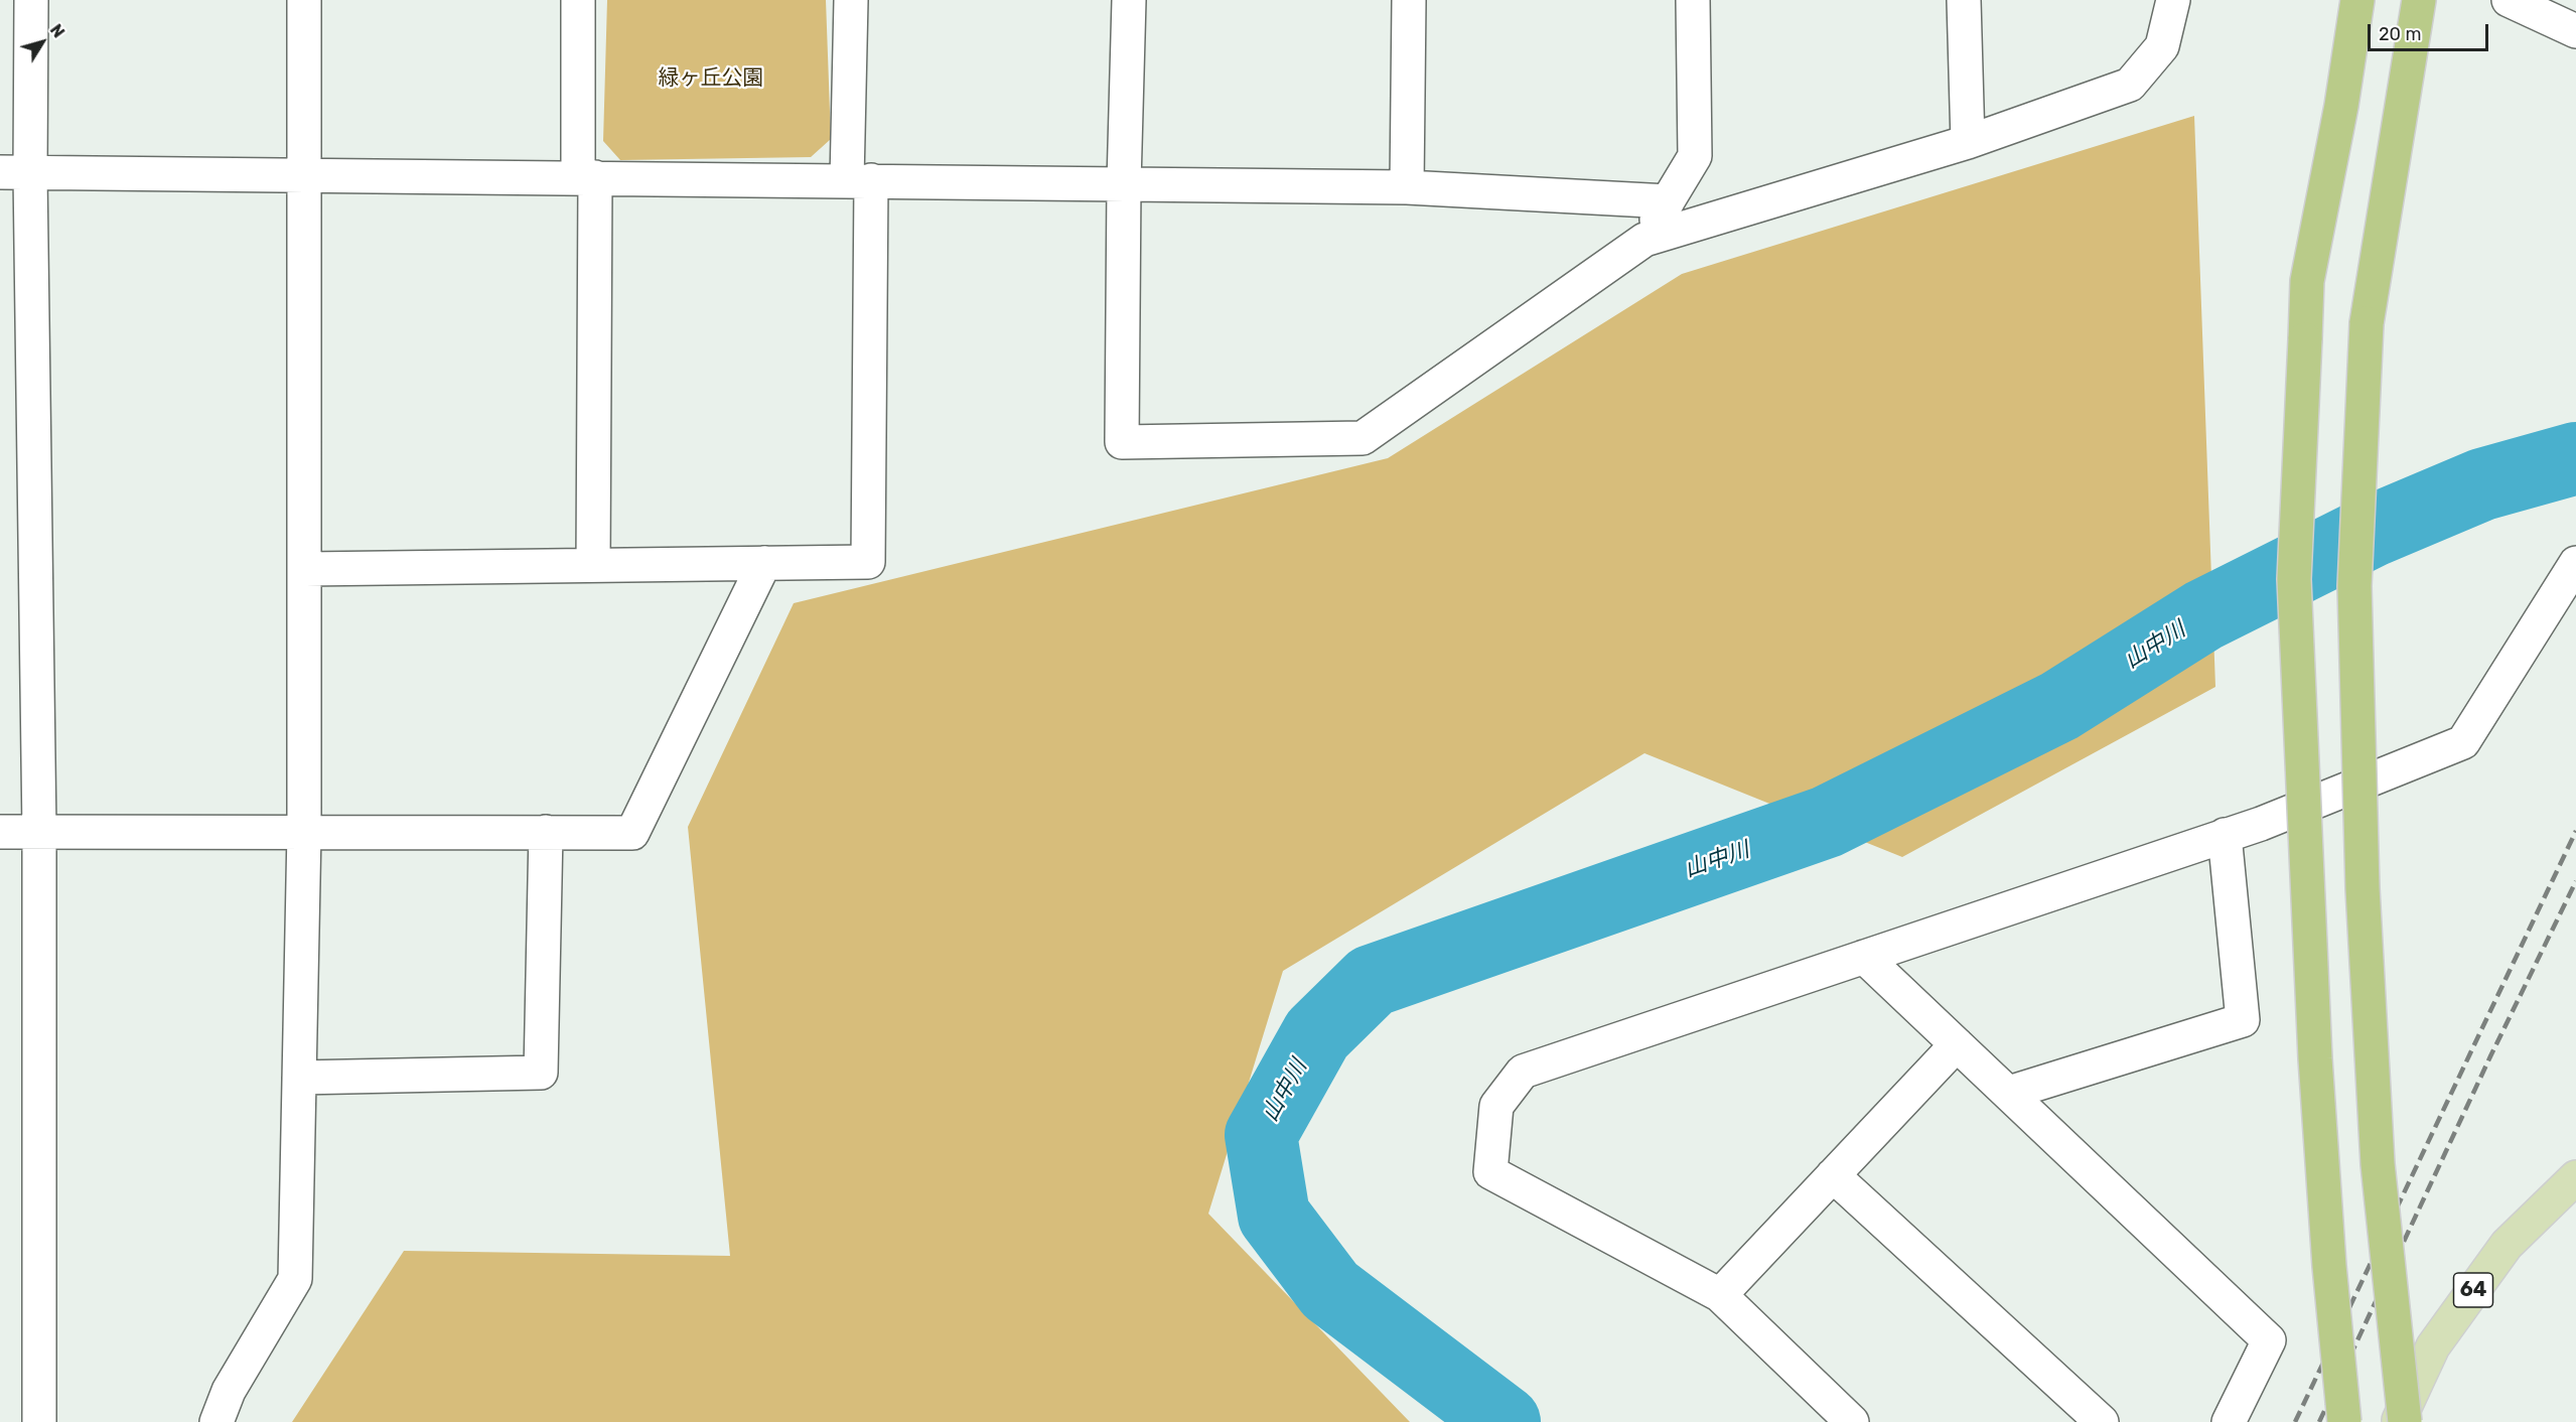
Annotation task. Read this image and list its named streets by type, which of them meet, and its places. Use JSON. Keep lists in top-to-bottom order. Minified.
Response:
{"streets":{"main road":["64"]},"water":["山中川"],"parks":["緑ヶ丘公園"],"scale_bar":"20 m","north":"top right"}
